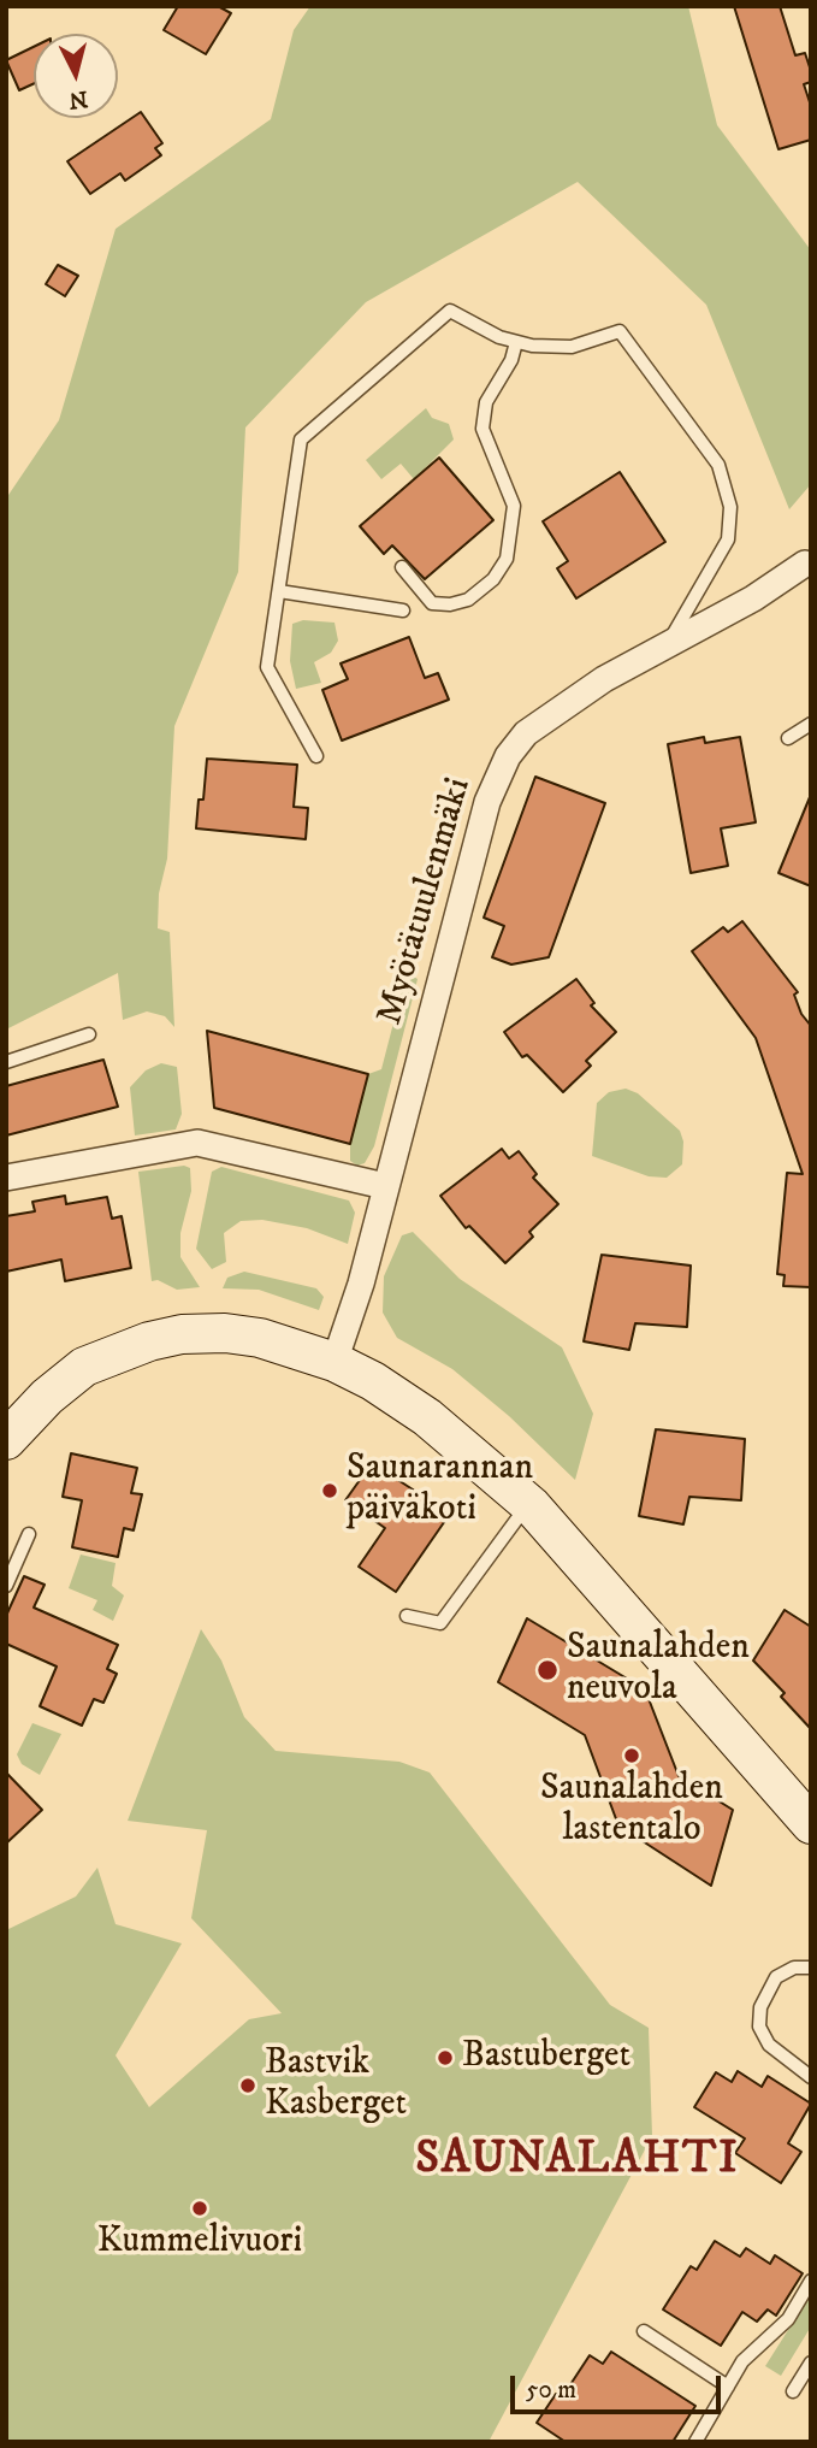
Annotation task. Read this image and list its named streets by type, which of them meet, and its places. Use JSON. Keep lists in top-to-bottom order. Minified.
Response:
{"streets":{"street":["Myötätuulenmäki"]},"districts":["SAUNALAHTI"],"places":["Saunarannan päiväkoti","Saunalahden neuvola","Saunalahden lastentalo","Bastuberget","Bastvik Kasberget","Kummelivuori"],"scale_bar":"50 m","north":"bottom"}
